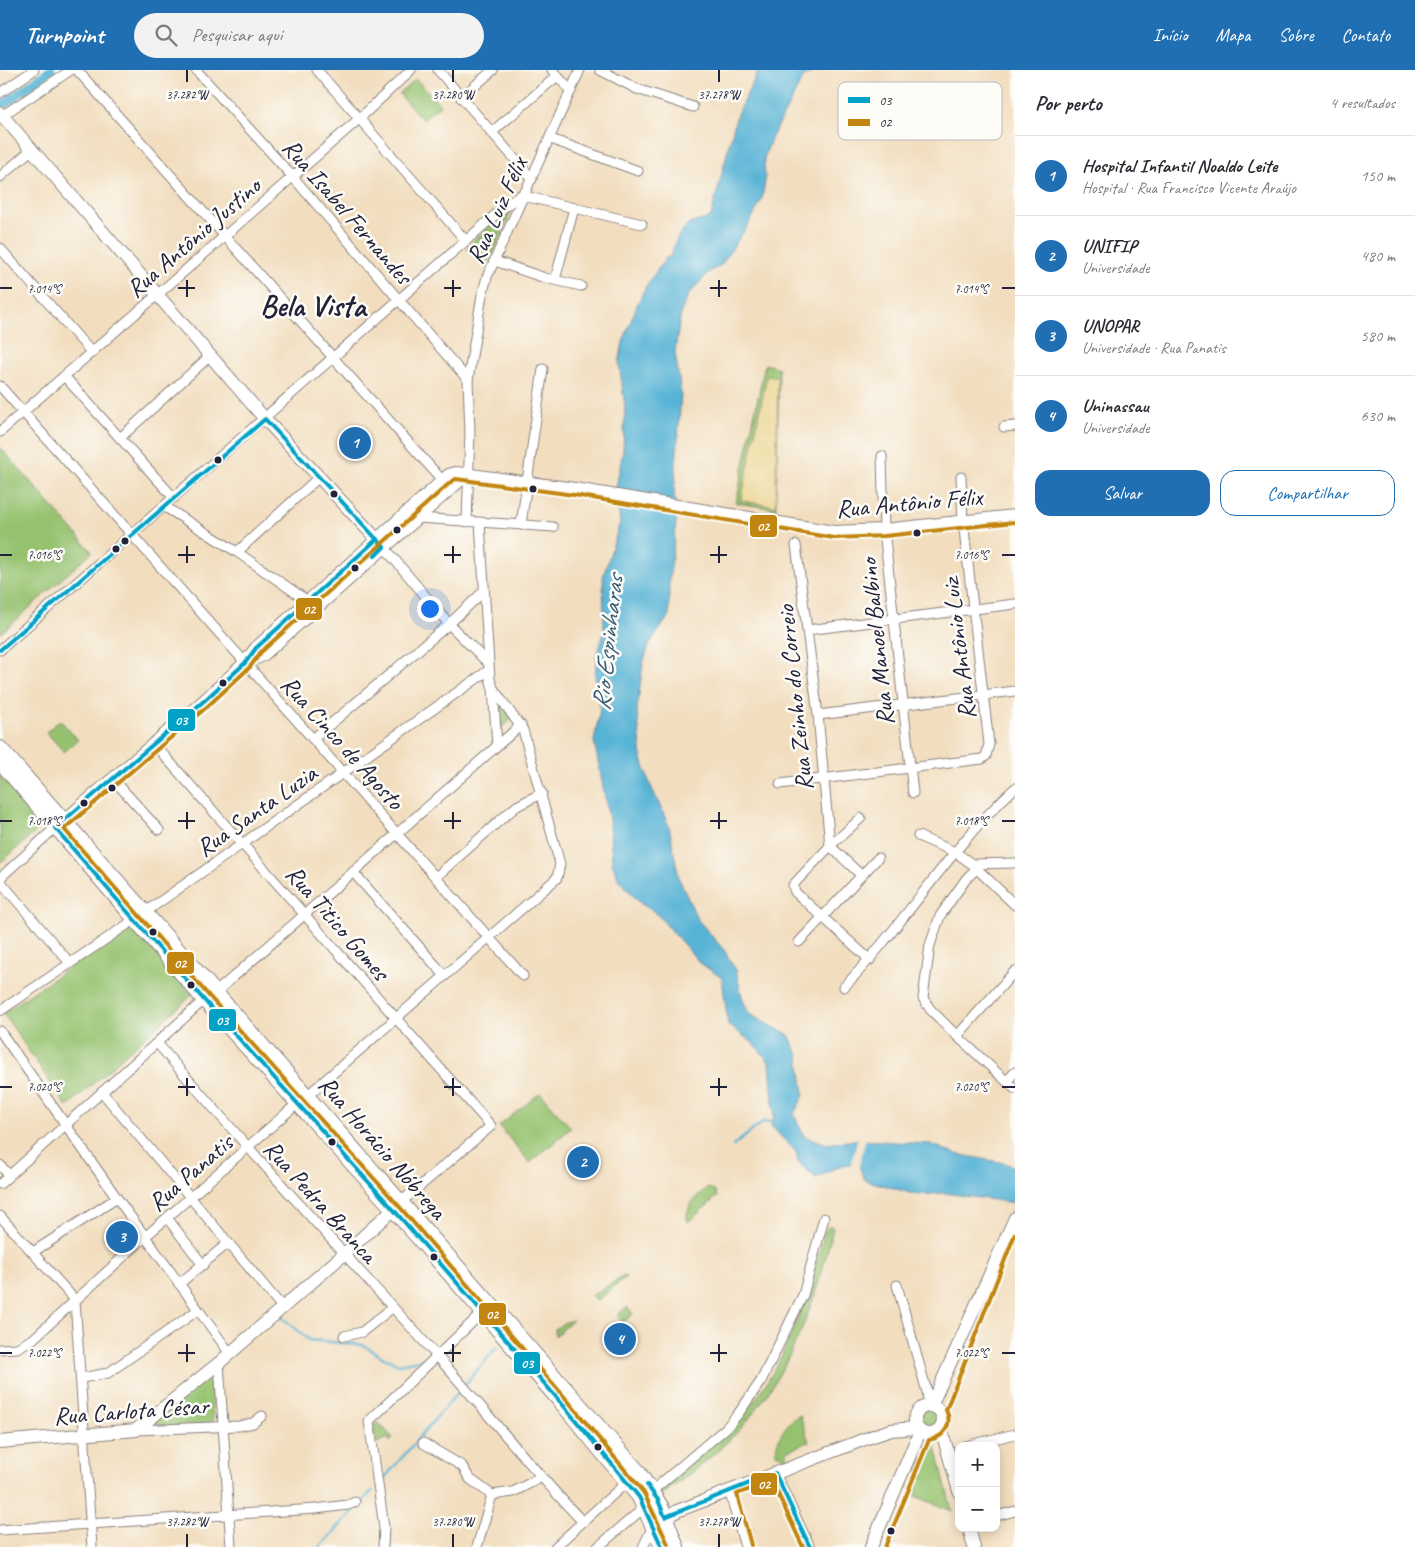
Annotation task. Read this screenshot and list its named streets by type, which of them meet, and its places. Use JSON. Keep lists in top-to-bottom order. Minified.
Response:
{"streets":{"main road":["Rua Antônio Félix","Rua Horácio Nóbrega","Rua Carlota César"],"street":["Rua Luiz Félix","Rua Isabel Fernandes","Rua Antônio Justino","Rua Manoel Balbino","Rua Antônio Luiz","Rua Zeinho do Correio","Rua Cinco de Agosto","Rua Santa Luzia","Rua Titico Gomes","Rua Panatis","Rua Pedra Branca"]},"crossings":[["Rua Luiz Félix","Rua Isabel Fernandes"],["Rua Luiz Félix","Rua Antônio Félix"],["Rua Isabel Fernandes","Rua Antônio Justino"],["Rua Antônio Justino","Rua Cinco de Agosto"],["Rua Antônio Félix","Rua Manoel Balbino"],["Rua Antônio Félix","Rua Antônio Luiz"],["Rua Manoel Balbino","Rua Antônio Luiz"],["Rua Cinco de Agosto","Rua Santa Luzia"],["Rua Cinco de Agosto","Rua Panatis"],["Rua Santa Luzia","Rua Titico Gomes"],["Rua Santa Luzia","Rua Horácio Nóbrega"],["Rua Titico Gomes","Rua Horácio Nóbrega"],["Rua Titico Gomes","Rua Panatis"],["Rua Horácio Nóbrega","Rua Panatis"],["Rua Panatis","Rua Pedra Branca"]],"districts":["Bela Vista"],"water":["Rio Espinharas"],"lines":["transit line 03","transit line 02"],"legend":["03","02"],"page":{"header":"Turnpoint","search":"Pesquisar aqui","nav":["Início","Mapa","Sobre","Contato"],"heading":["Por perto","4 resultados"],"list":[{"mark":"1","name":"Hospital Infantil Noaldo Leite","note":"Hospital · Rua Francisco Vicente Araújo","value":"150 m"},{"mark":"2","name":"UNIFIP","note":"Universidade","value":"480 m"},{"mark":"3","name":"UNOPAR","note":"Universidade · Rua Panatis","value":"580 m"},{"mark":"4","name":"Uninassau","note":"Universidade","value":"630 m"}],"pins":["1","2","3","4"],"buttons":["Salvar","Compartilhar"],"map_buttons":["+","−"]},"coordinates":["37.282°W","37.280°W","37.278°W","7.014°S","7.016°S","7.018°S","7.020°S","7.022°S"]}
